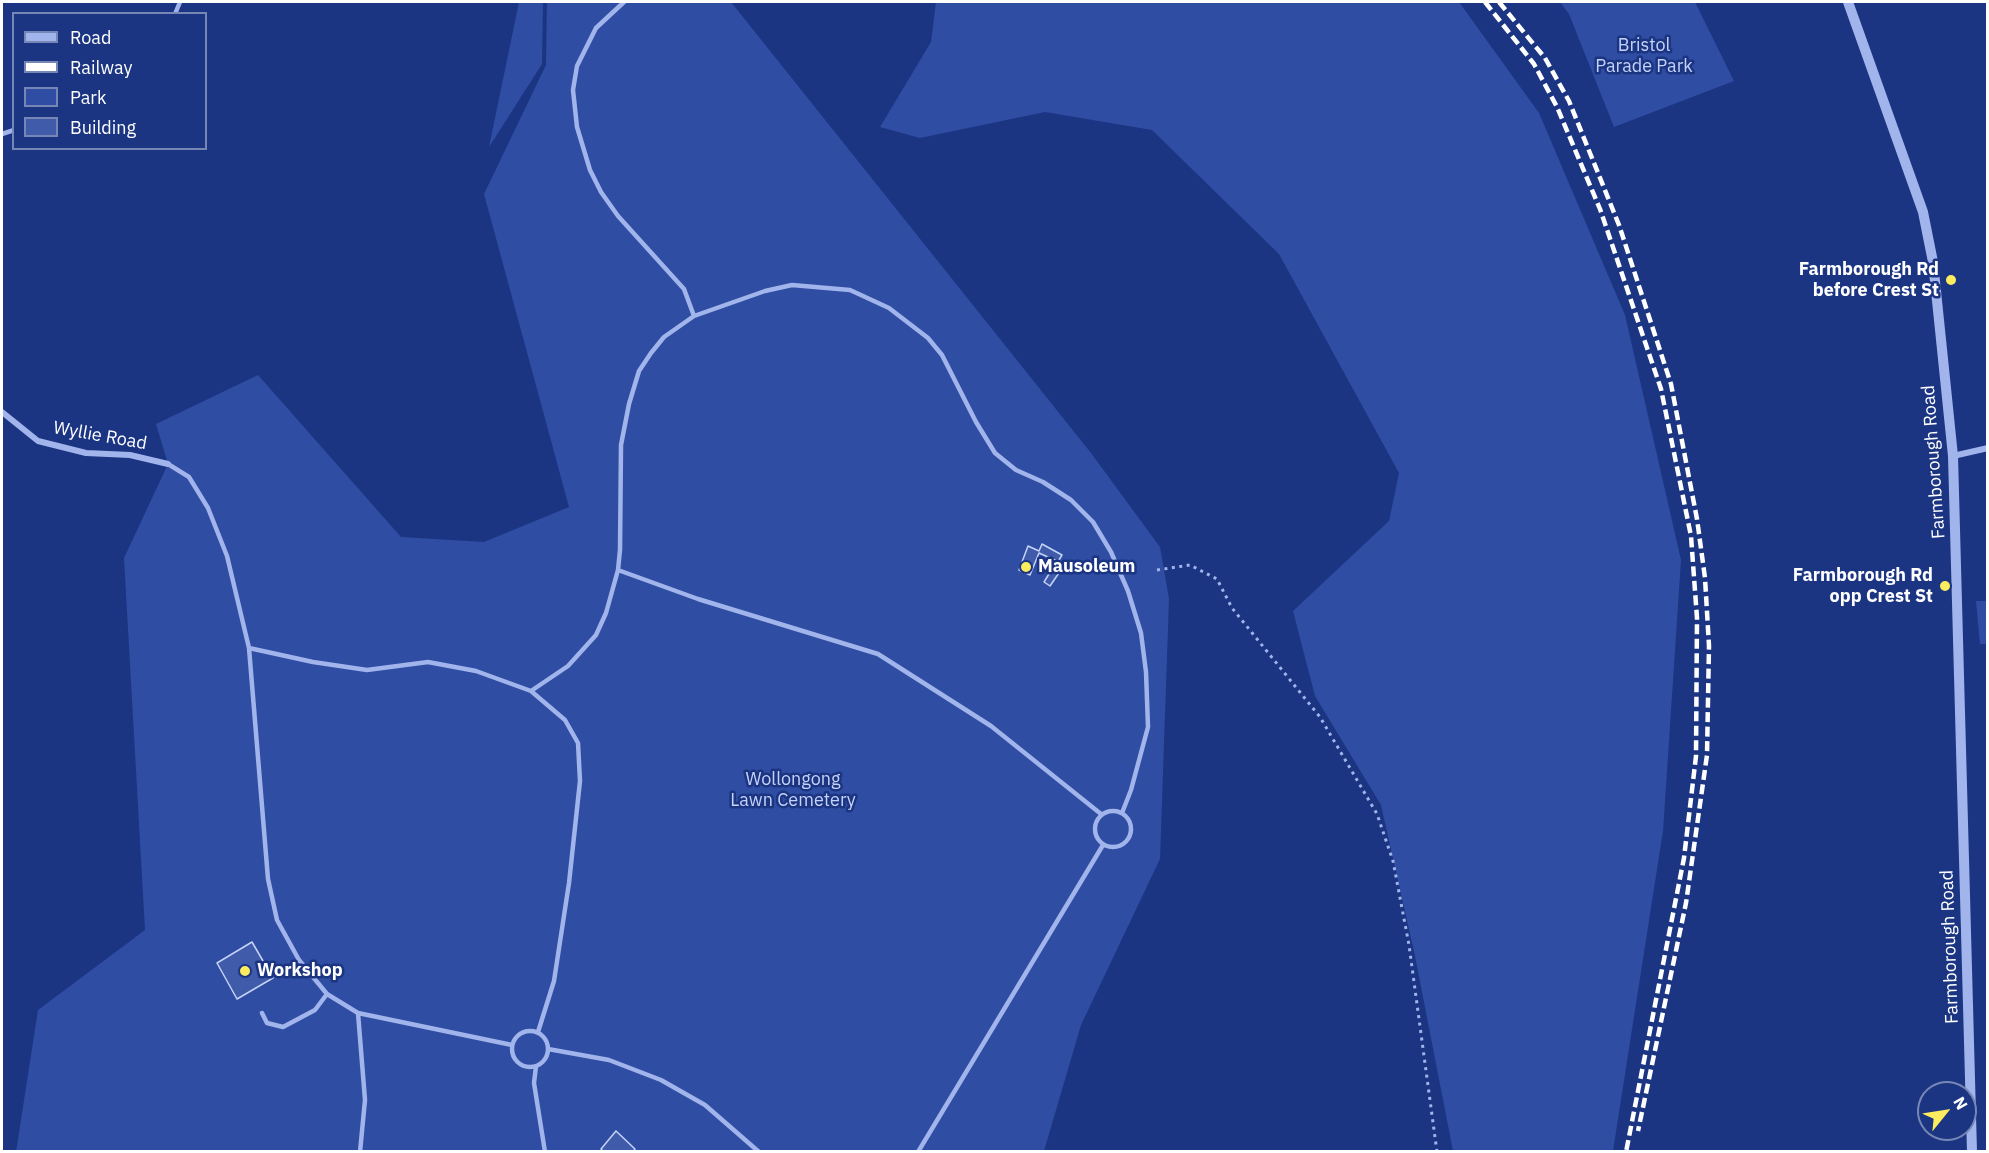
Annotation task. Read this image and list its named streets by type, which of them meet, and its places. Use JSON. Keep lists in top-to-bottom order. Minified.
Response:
{"streets":{"street":["Wyllie Road","Farmborough Road"]},"parks":["Bristol Parade Park","Wollongong Lawn Cemetery"],"places":["Farmborough Rd before Crest St","Mausoleum","Farmborough Rd opp Crest St","Workshop"],"legend":["Road","Railway","Park","Building"],"north":"top right"}
